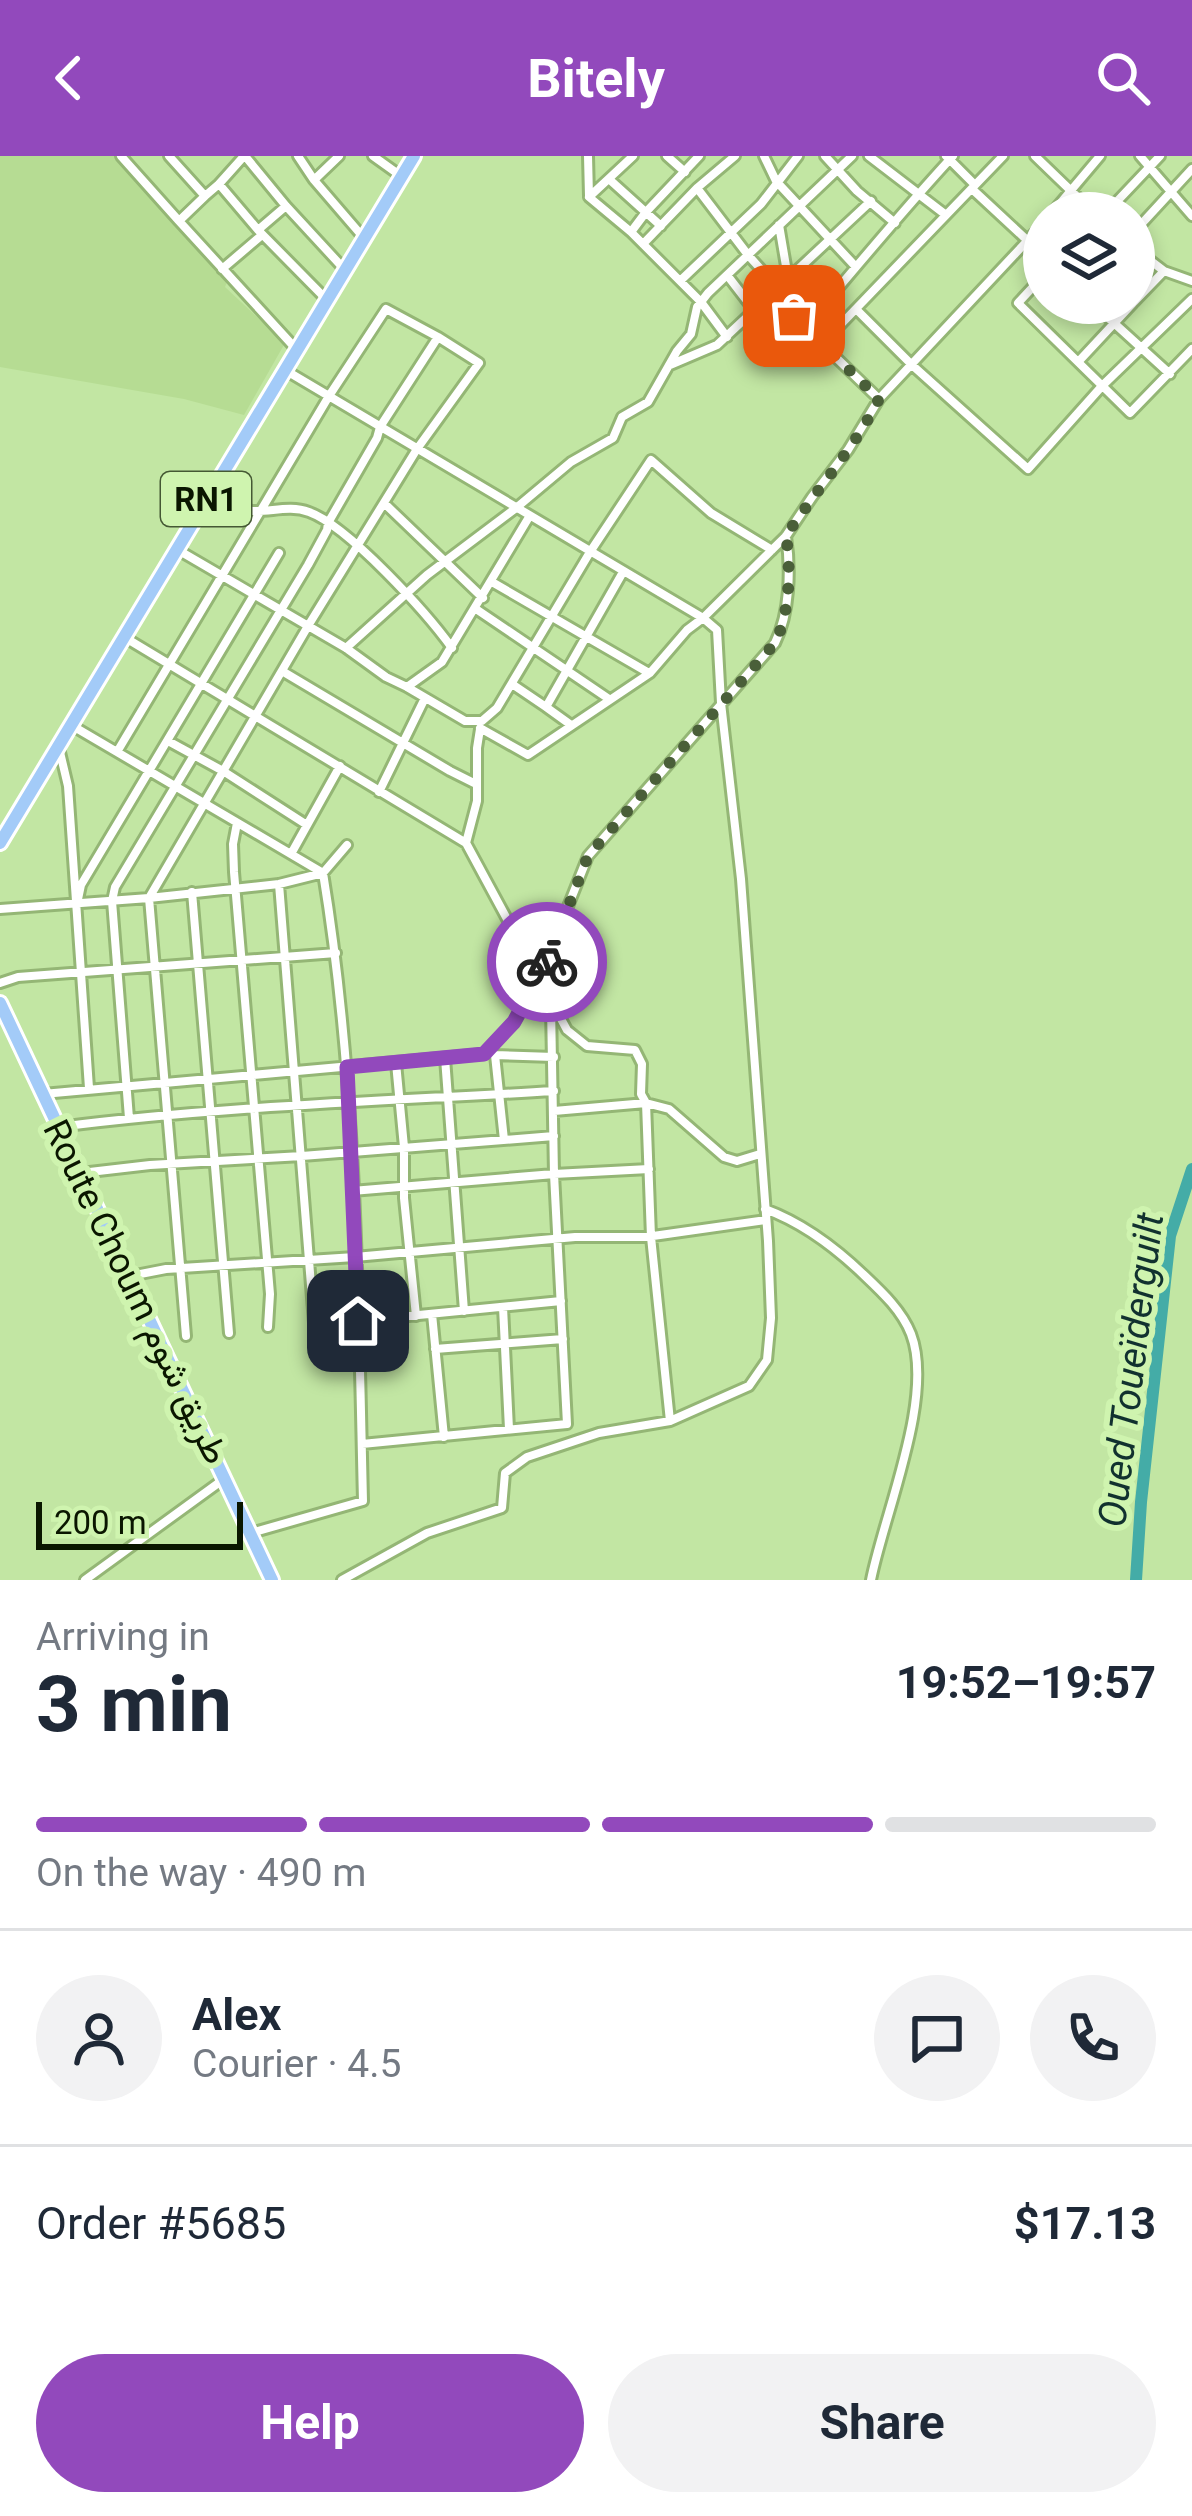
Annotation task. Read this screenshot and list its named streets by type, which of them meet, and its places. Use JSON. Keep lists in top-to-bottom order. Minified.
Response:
{"streets":{"highway":["RN1","Route Choum طريق شوم"]},"water":["Oued Toueïderguilt"],"scale_bar":"200 m","page":{"header":"Bitely","scale":"200 m","heading":["3 min","Arriving in","19:52–19:57"],"panel":["Alex","Courier · 4.5","Order #5685","$17.13"],"bar":"On the way · 490 m","buttons":["Help","Share"]}}
